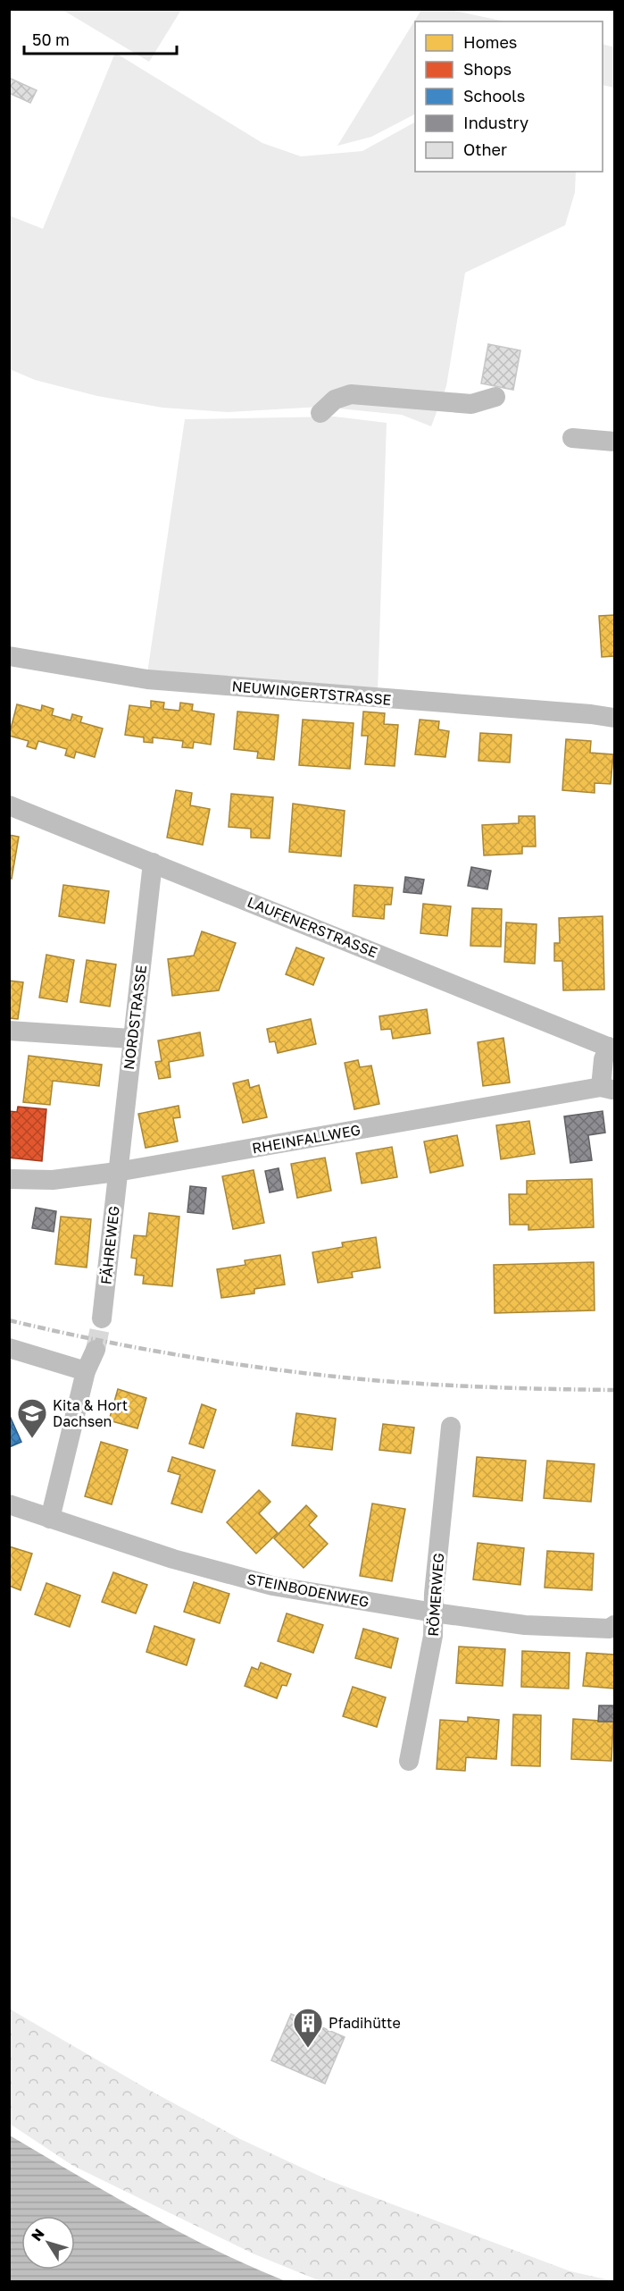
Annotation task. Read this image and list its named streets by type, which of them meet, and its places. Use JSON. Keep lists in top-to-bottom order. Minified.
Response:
{"streets":{"street":["NEUWINGERTSTRASSE","LAUFENERSTRASSE","NORDSTRASSE","RHEINFALLWEG","FÄHREWEG","STEINBODENWEG","RÖMERWEG"]},"crossings":[["LAUFENERSTRASSE","NORDSTRASSE"],["LAUFENERSTRASSE","RHEINFALLWEG"],["NORDSTRASSE","RHEINFALLWEG"],["NORDSTRASSE","FÄHREWEG"],["RHEINFALLWEG","FÄHREWEG"],["STEINBODENWEG","RÖMERWEG"]],"places":{"school or university":["Kita & Hort Dachsen"],"building":["Pfadihütte"]},"legend":["Homes","Shops","Schools","Industry","Other"],"scale_bar":"50 m","north":"top left"}
